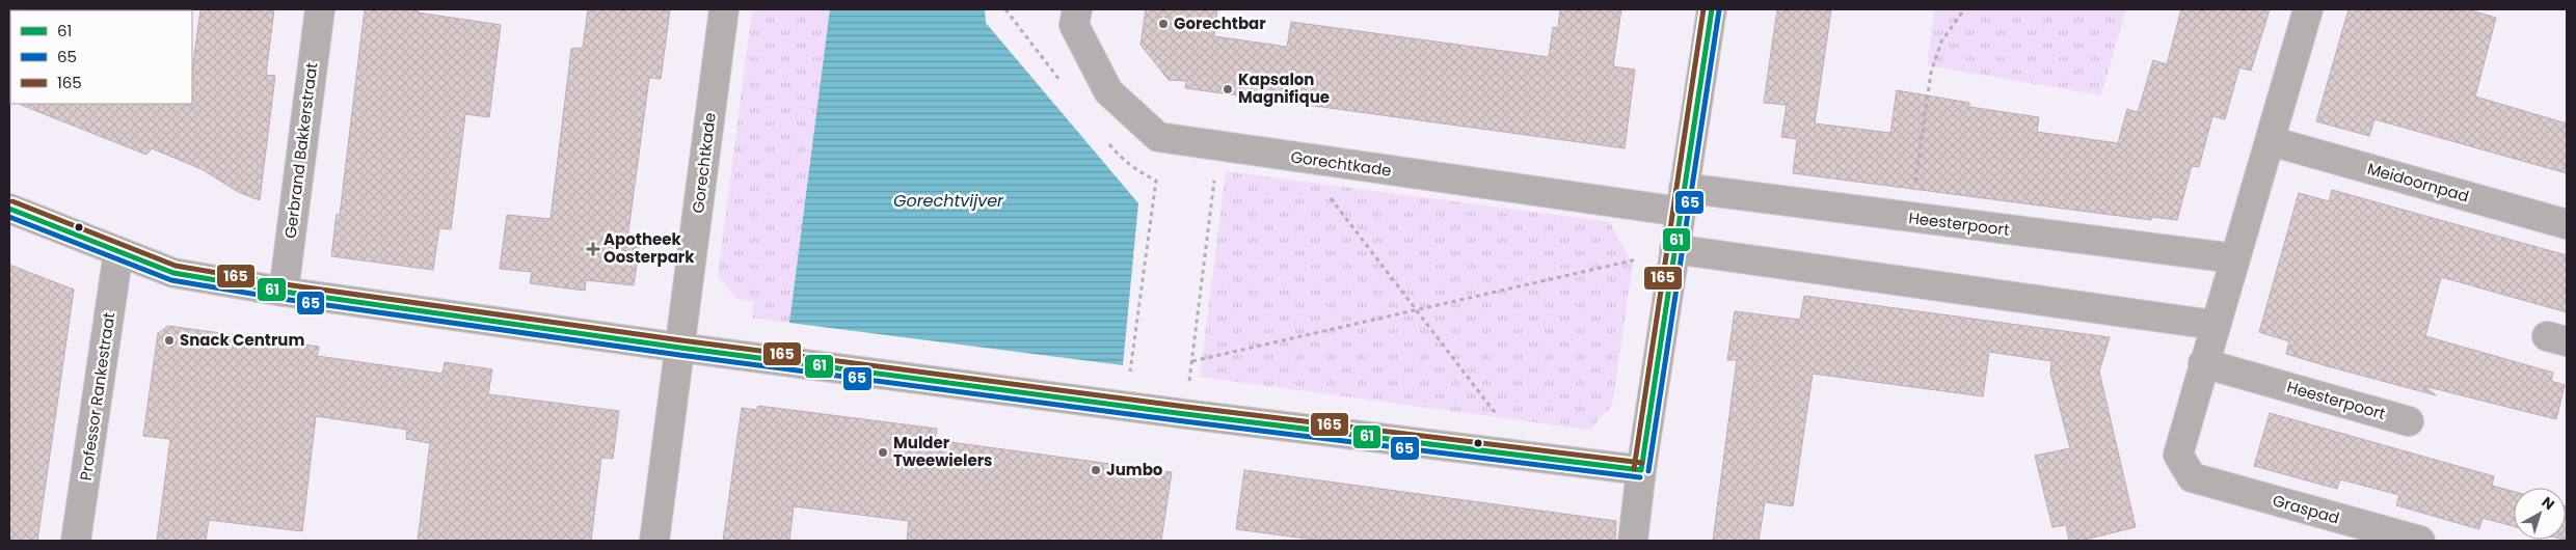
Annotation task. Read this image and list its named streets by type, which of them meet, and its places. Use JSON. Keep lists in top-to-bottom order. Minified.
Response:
{"streets":{"street":["Gerbrand Bakkerstraat","Gorechtkade","Meidoornpad","Heesterpoort","Professor Rankestraat","Graspad"]},"crossings":[["Gorechtkade","Heesterpoort"],["Heesterpoort","Graspad"]],"water":["Gorechtvijver"],"places":{"other":["Gorechtbar","Kapsalon Magnifique","Snack Centrum","Mulder Tweewielers","Jumbo"],"health":["Apotheek Oosterpark"]},"lines":["transit line 61","transit line 165","transit line 65"],"legend":["61","65","165"],"north":"top right"}
